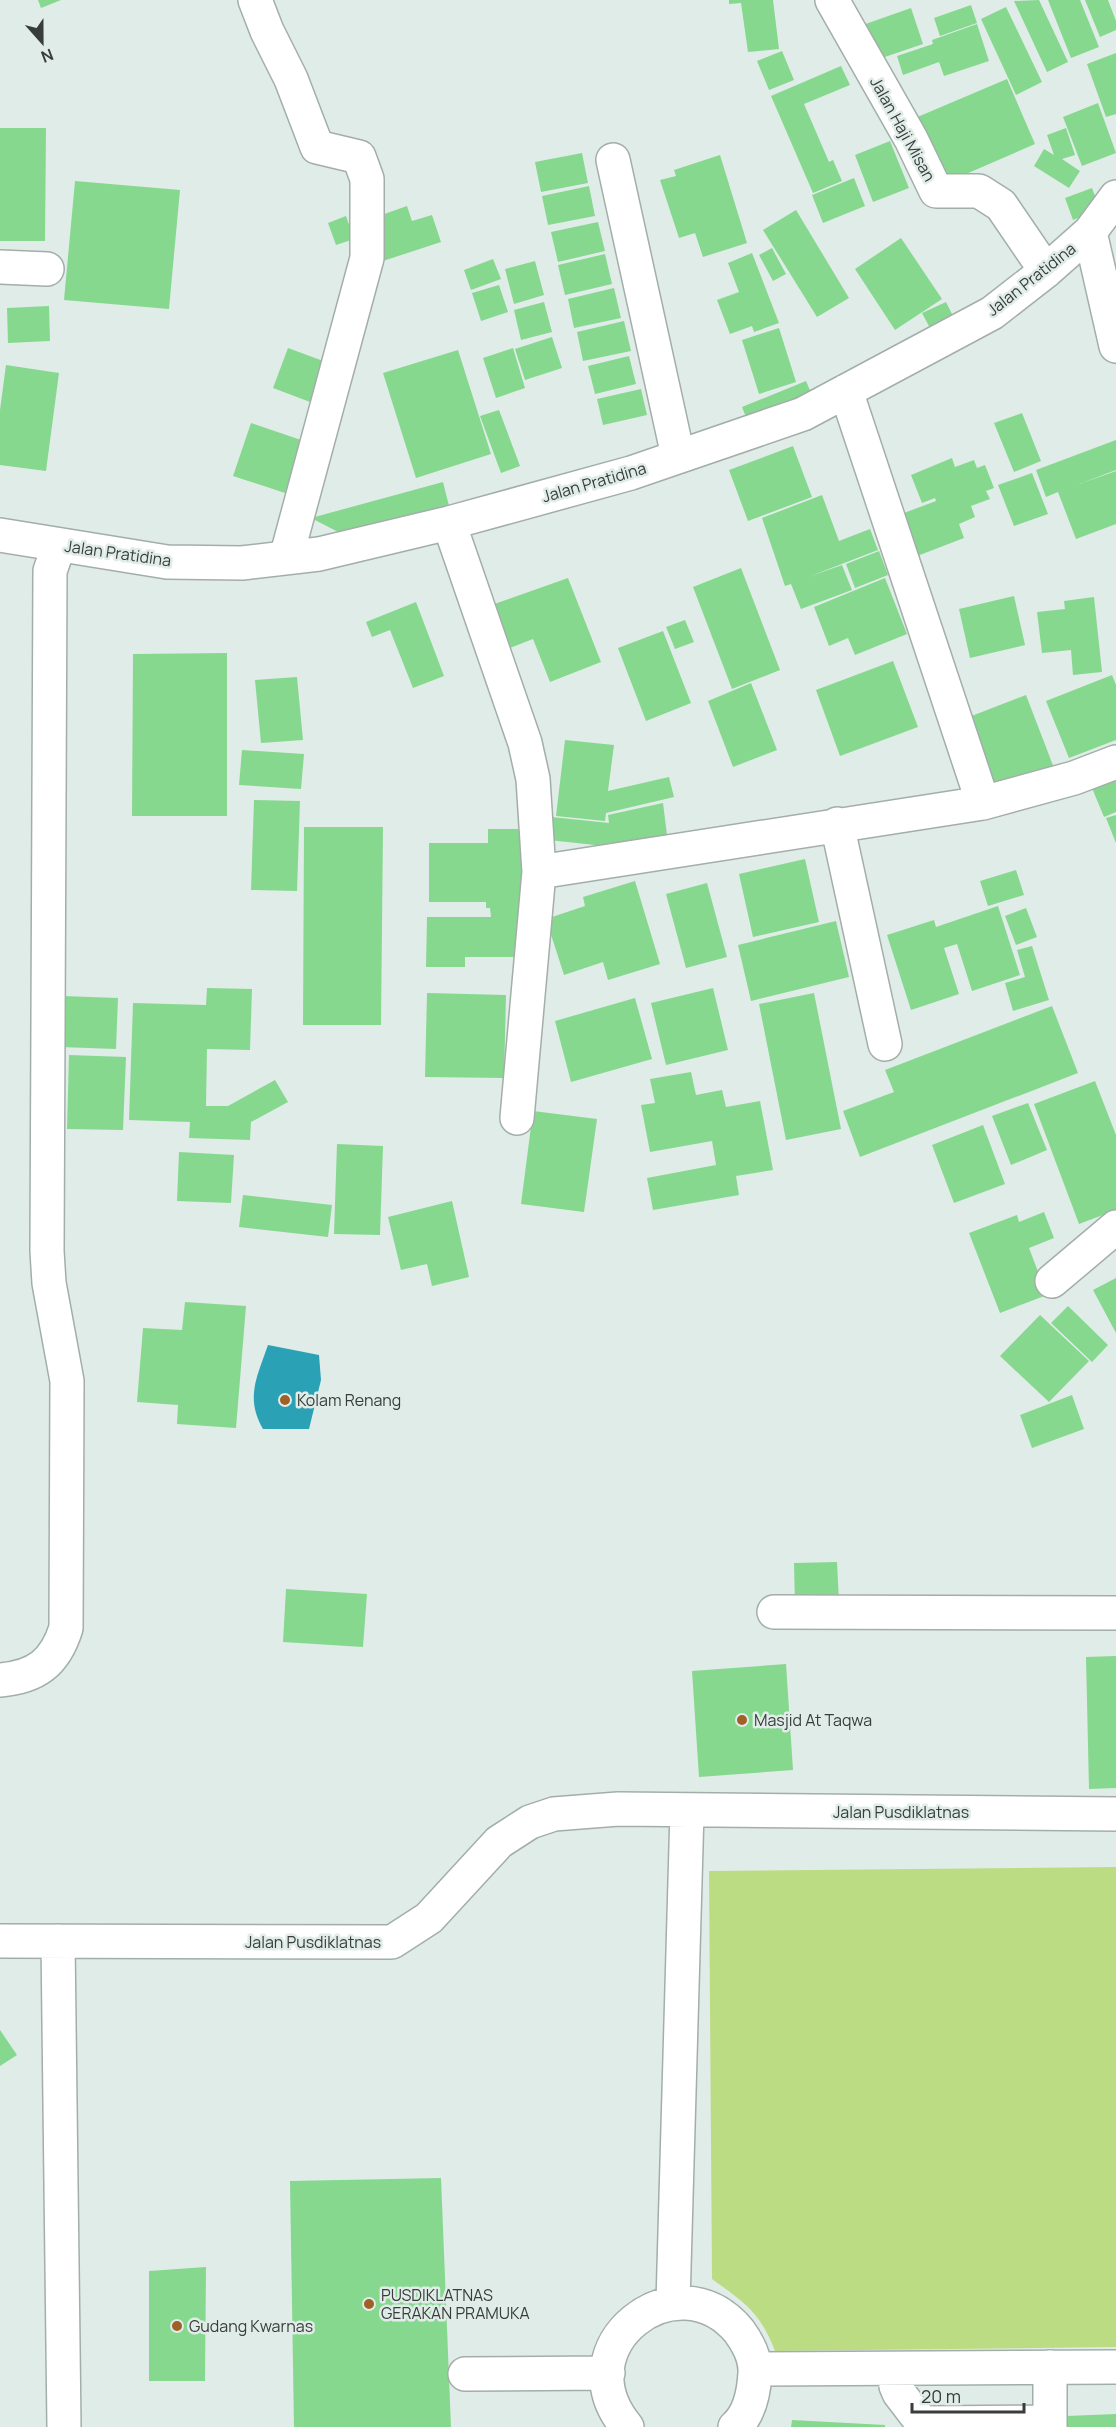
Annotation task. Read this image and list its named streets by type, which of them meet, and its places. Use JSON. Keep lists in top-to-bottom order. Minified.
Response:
{"streets":{"street":["Jalan Haji Misan","Jalan Pratidina","Jalan Pusdiklatnas"]},"crossings":[["Jalan Haji Misan","Jalan Pratidina"]],"places":["Kolam Renang","Masjid At Taqwa","PUSDIKLATNAS GERAKAN PRAMUKA","Gudang Kwarnas"],"scale_bar":"20 m","north":"bottom"}
